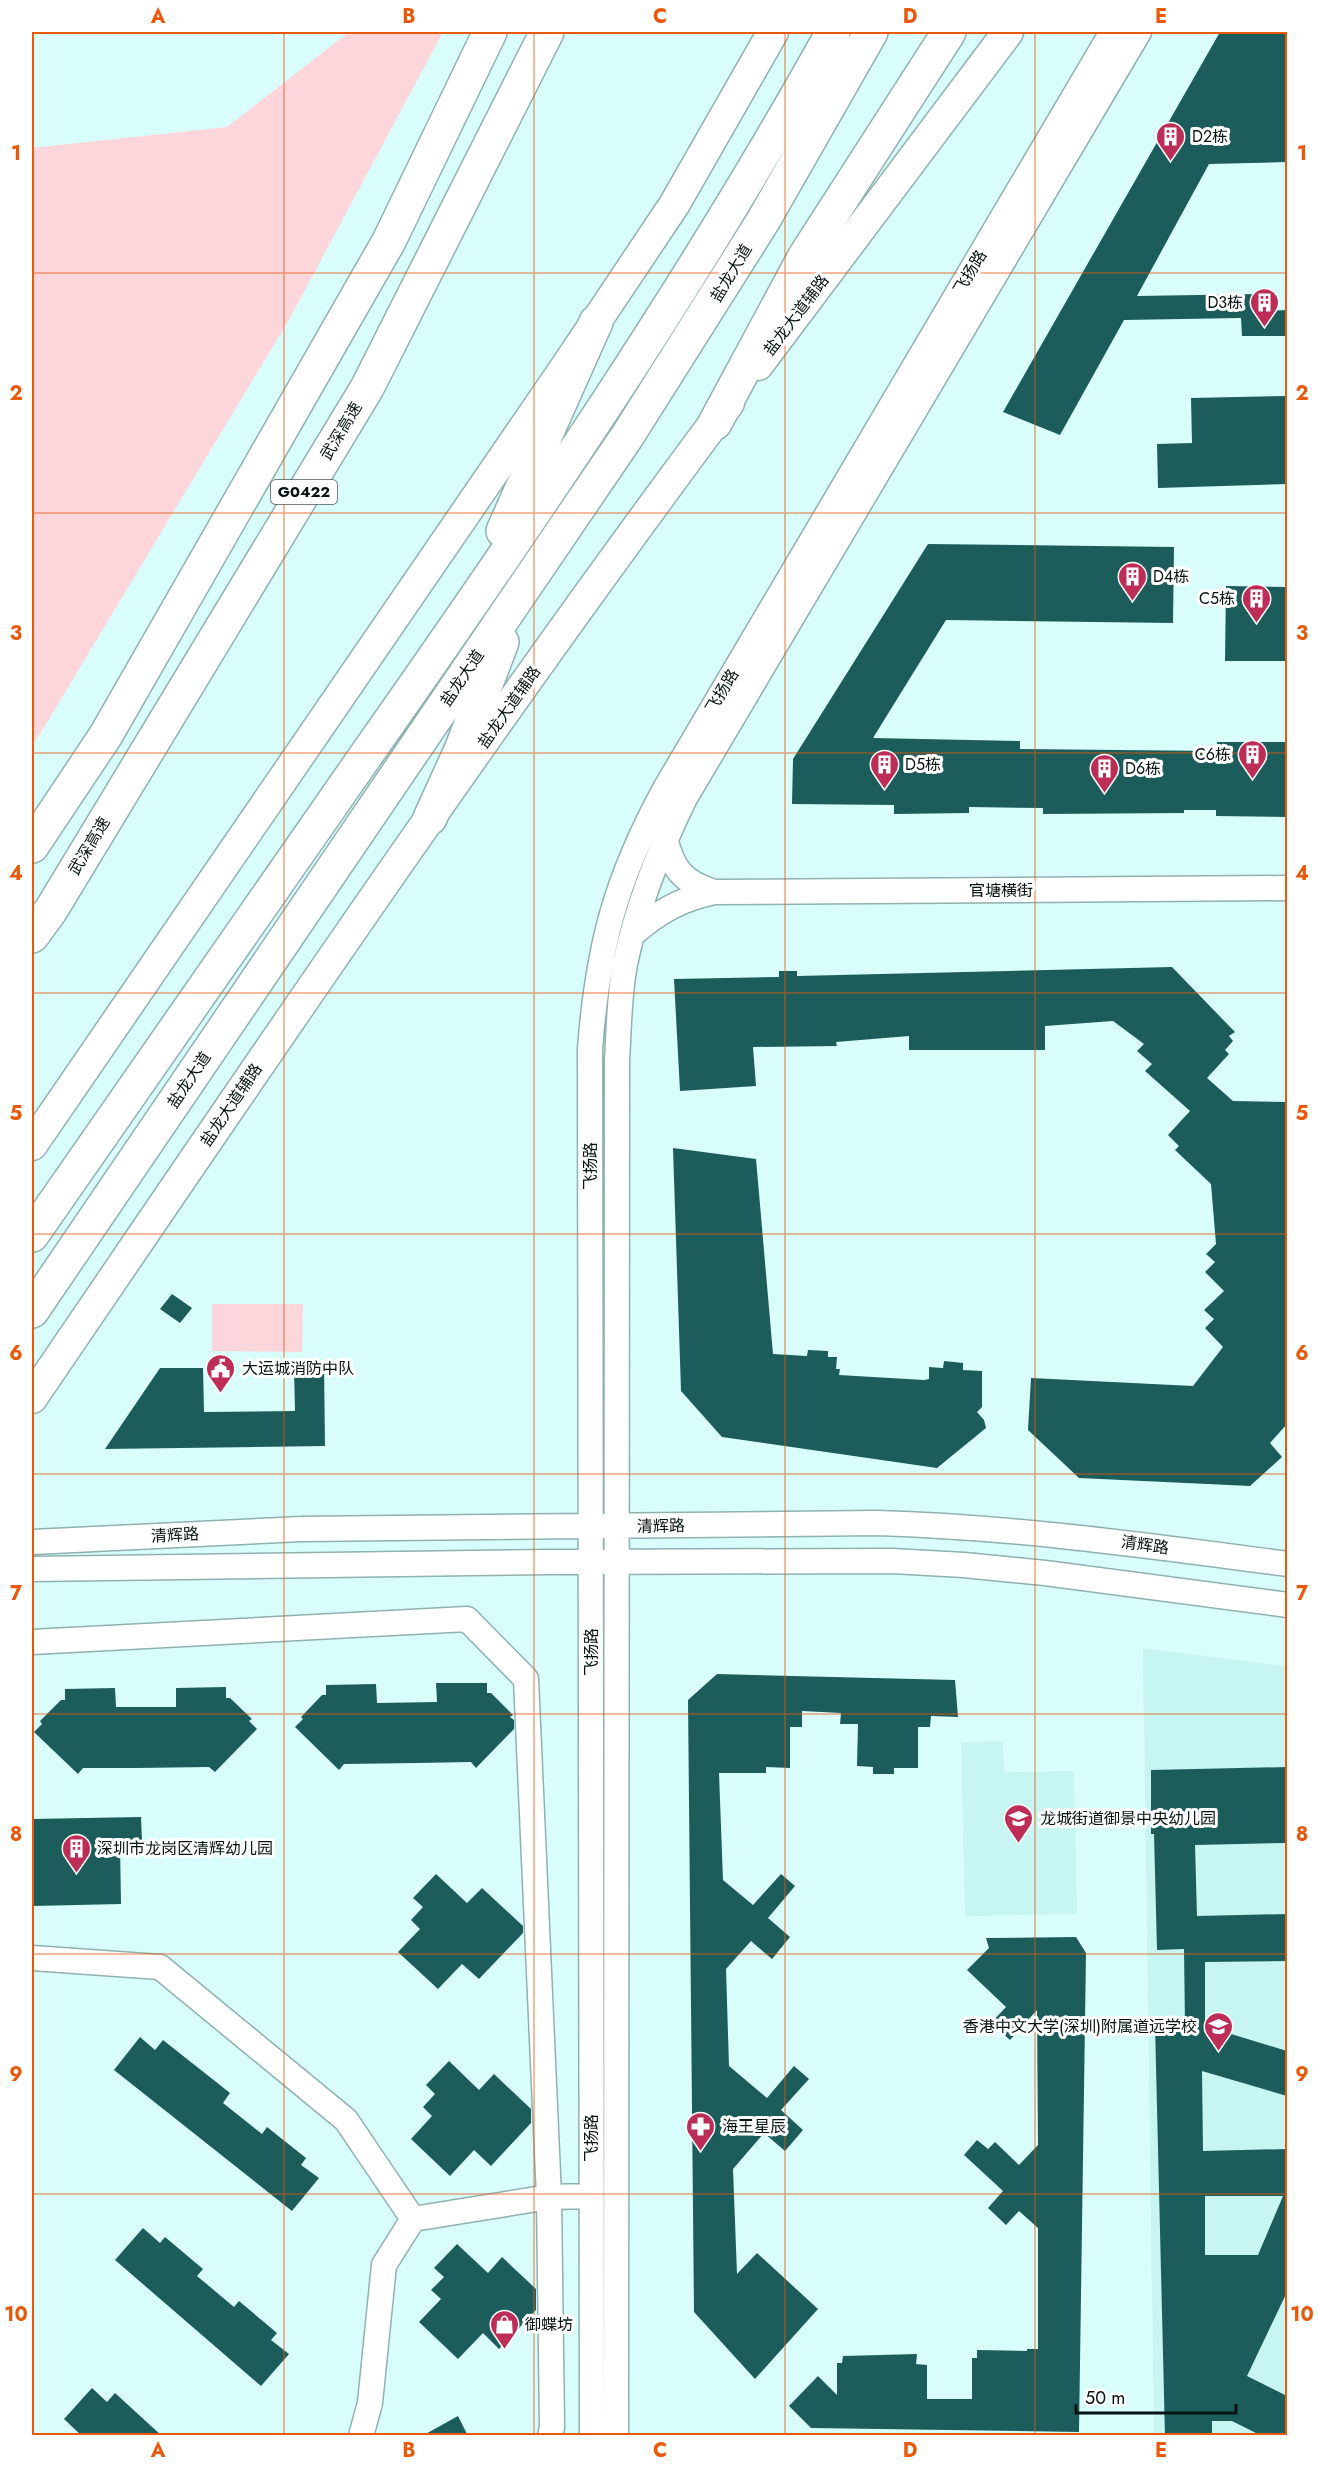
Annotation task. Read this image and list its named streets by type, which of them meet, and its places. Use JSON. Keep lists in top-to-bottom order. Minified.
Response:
{"streets":{"highway":["盐龙大道","武深高速","G0422"],"main road":["盐龙大道辅路"],"street":["飞扬路","官塘横街","清辉路"]},"crossings":[["飞扬路","官塘横街"],["飞扬路","清辉路"]],"places":{"building":["D2栋","D3栋","D4栋","C5栋","C6栋","D5栋","D6栋","深圳市龙岗区清辉幼儿园"],"public building":["大运城消防中队"],"school or university":["龙城街道御景中央幼儿园","香港中文大学(深圳)附属道远学校"],"pharmacy":["海王星辰"],"shop":["御蝶坊"]},"scale_bar":"50 m","grid":{"columns":["A","B","C","D","E"],"rows":["1","2","3","4","5","6","7","8","9","10"]}}
